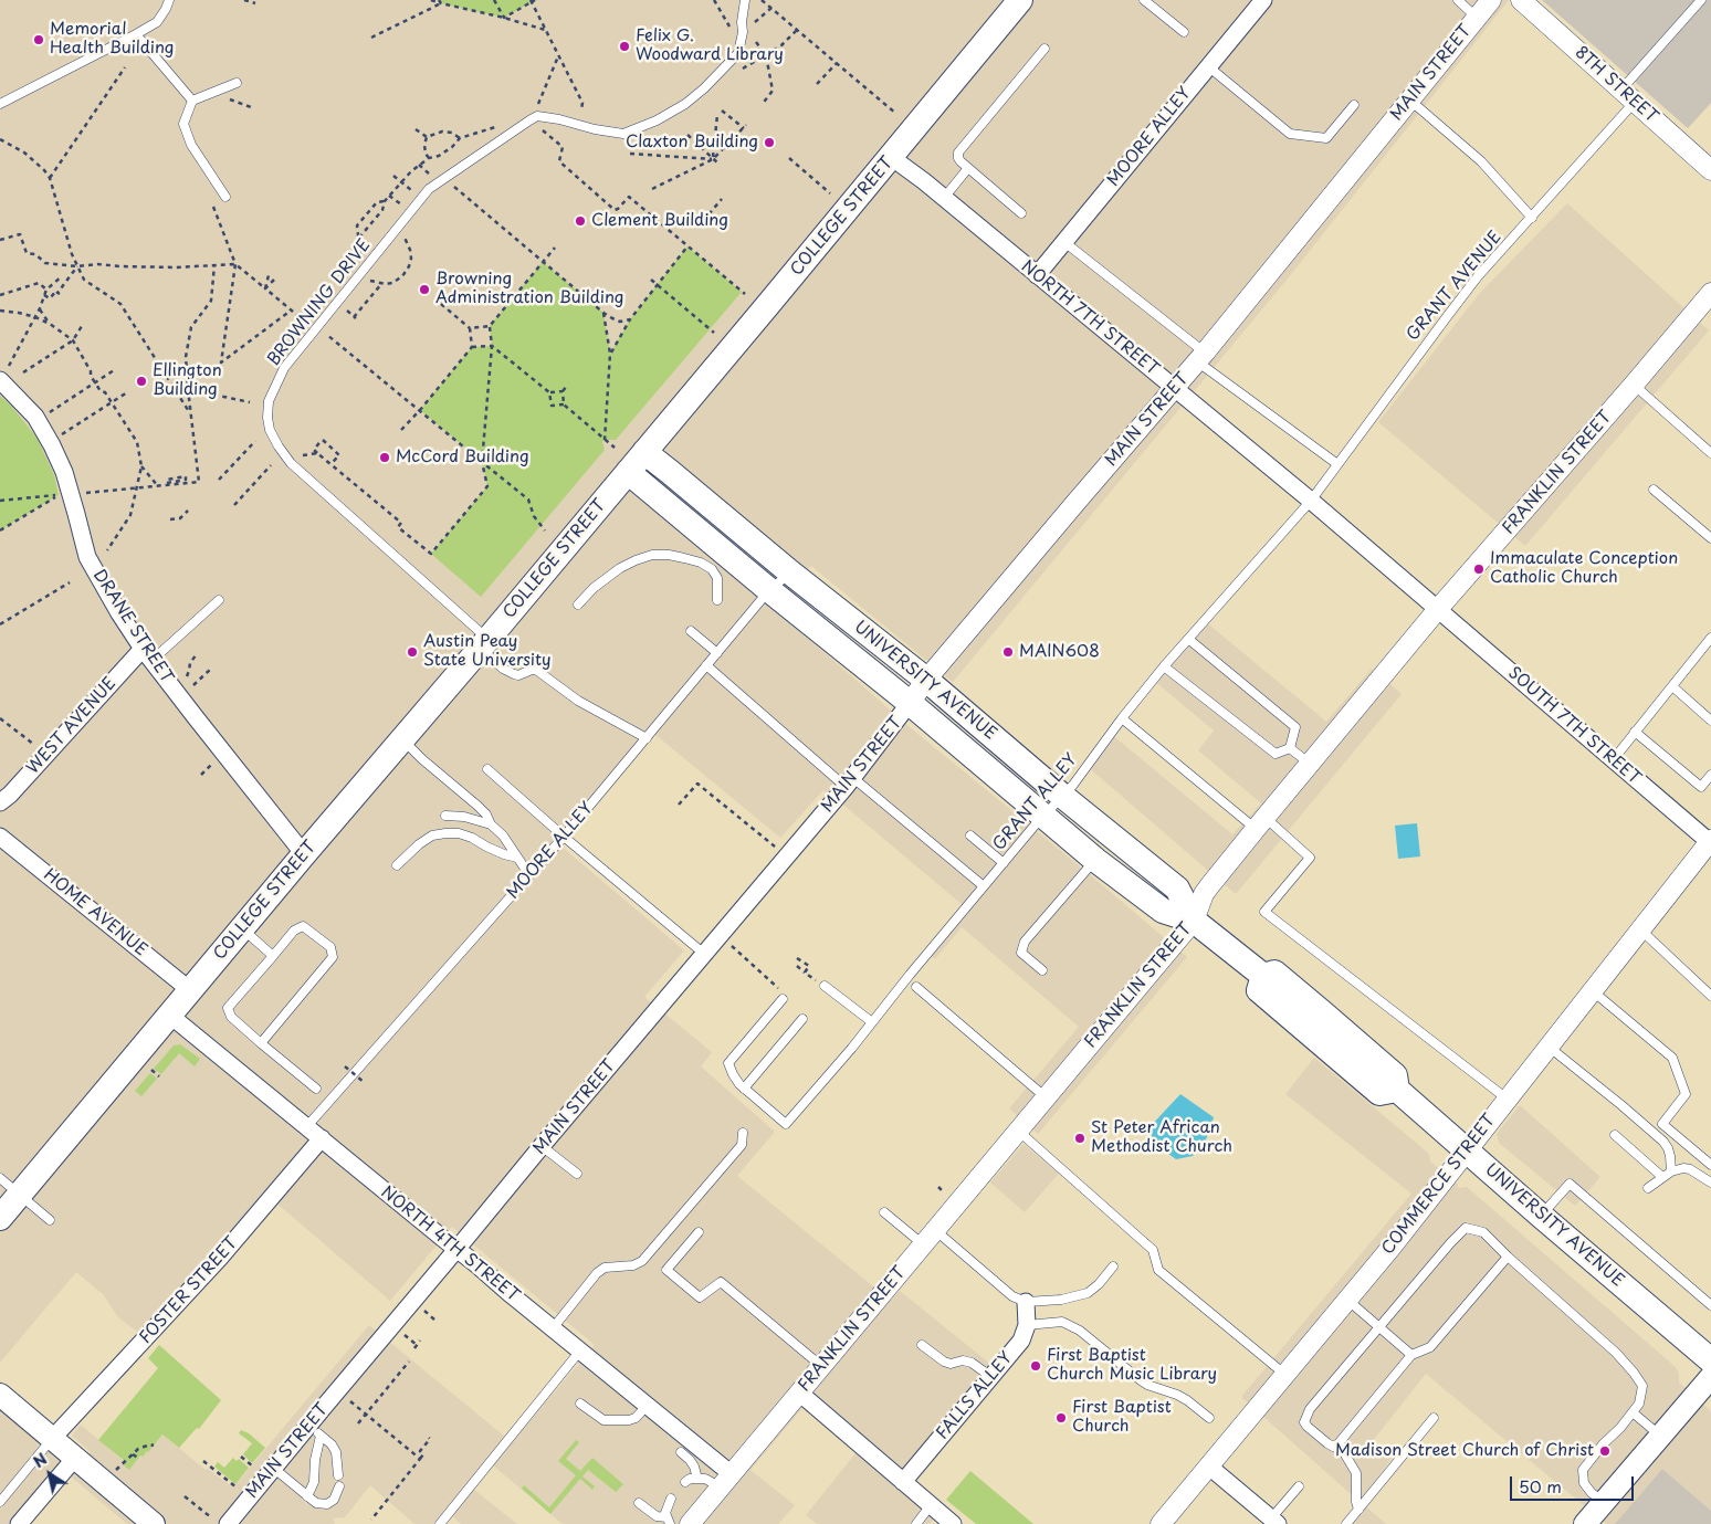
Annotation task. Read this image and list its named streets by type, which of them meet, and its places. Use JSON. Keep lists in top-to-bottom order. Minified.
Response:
{"streets":{"main road":["COLLEGE STREET","UNIVERSITY AVENUE"],"street":["MAIN STREET","8TH STREET","MOORE ALLEY","NORTH 7TH STREET","FRANKLIN STREET","DRANE STREET","WEST AVENUE","SOUTH 7TH STREET","HOME AVENUE","COMMERCE STREET","NORTH 4TH STREET","FOSTER STREET","FALLS ALLEY"],"lane":["GRANT AVENUE","BROWNING DRIVE","GRANT ALLEY"]},"crossings":[["MAIN STREET","NORTH 7TH STREET"],["MAIN STREET","UNIVERSITY AVENUE"],["MAIN STREET","NORTH 4TH STREET"],["8TH STREET","GRANT AVENUE"],["MOORE ALLEY","BROWNING DRIVE"],["MOORE ALLEY","NORTH 7TH STREET"],["MOORE ALLEY","UNIVERSITY AVENUE"],["MOORE ALLEY","NORTH 4TH STREET"],["COLLEGE STREET","BROWNING DRIVE"],["COLLEGE STREET","NORTH 7TH STREET"],["COLLEGE STREET","DRANE STREET"],["COLLEGE STREET","UNIVERSITY AVENUE"],["COLLEGE STREET","HOME AVENUE"],["COLLEGE STREET","NORTH 4TH STREET"],["GRANT AVENUE","NORTH 7TH STREET"],["GRANT AVENUE","GRANT ALLEY"],["NORTH 7TH STREET","FRANKLIN STREET"],["NORTH 7TH STREET","SOUTH 7TH STREET"],["NORTH 7TH STREET","GRANT ALLEY"],["FRANKLIN STREET","UNIVERSITY AVENUE"],["FRANKLIN STREET","SOUTH 7TH STREET"],["FRANKLIN STREET","NORTH 4TH STREET"],["DRANE STREET","WEST AVENUE"],["UNIVERSITY AVENUE","GRANT ALLEY"],["UNIVERSITY AVENUE","COMMERCE STREET"],["SOUTH 7TH STREET","COMMERCE STREET"],["NORTH 4TH STREET","FOSTER STREET"]],"places":["Memorial Health Building","Felix G. Woodward Library","Claxton Building","Clement Building","Browning Administration Building","Ellington Building","McCord Building","Immaculate Conception Catholic Church","Austin Peay State University","MAIN608","St Peter African Methodist Church","First Baptist Church Music Library","First Baptist Church","Madison Street Church of Christ"],"scale_bar":"50 m","north":"top left"}
